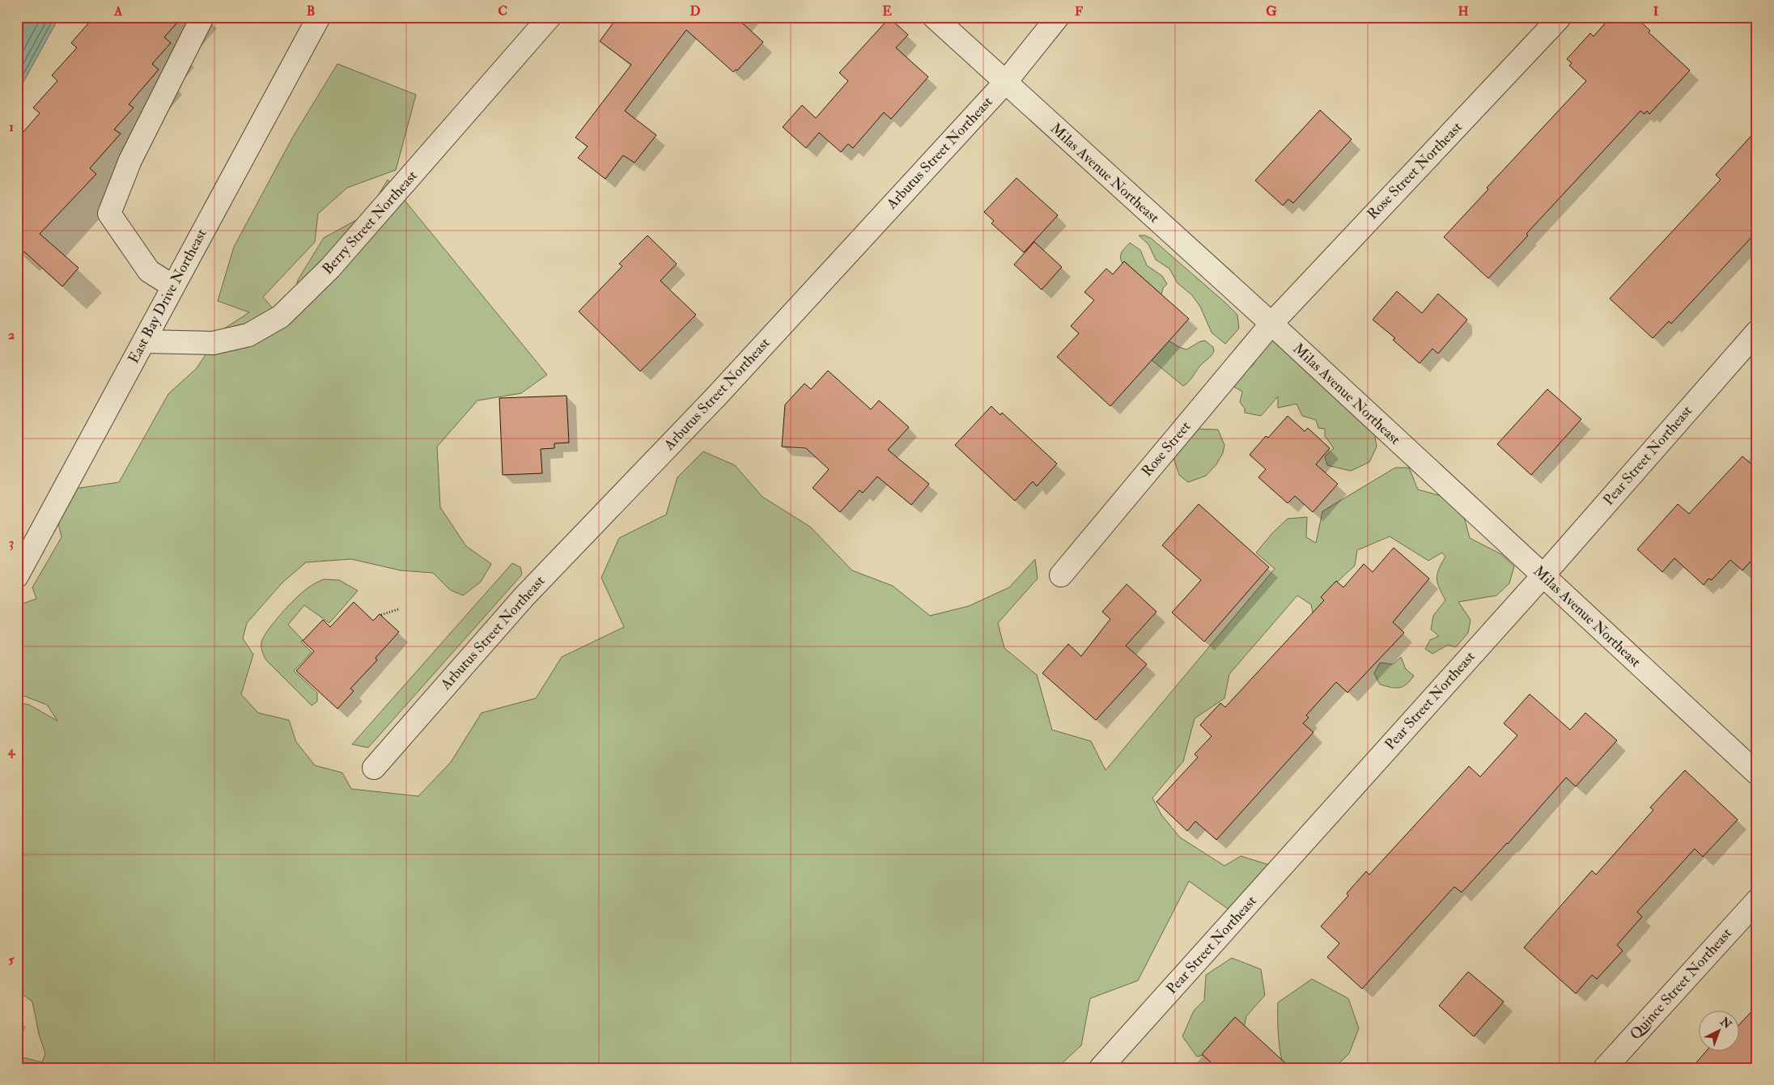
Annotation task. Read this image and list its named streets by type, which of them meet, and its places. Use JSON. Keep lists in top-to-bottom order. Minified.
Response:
{"streets":{"street":["Arbutus Street Northeast","Rose Street Northeast","Milas Avenue Northeast","Berry Street Northeast","East Bay Drive Northeast","Rose Street","Pear Street Northeast","Quince Street Northeast"]},"crossings":[["Arbutus Street Northeast","Milas Avenue Northeast"],["Rose Street Northeast","Milas Avenue Northeast"],["Rose Street Northeast","Rose Street"],["Milas Avenue Northeast","Rose Street"],["Milas Avenue Northeast","Pear Street Northeast"],["Berry Street Northeast","East Bay Drive Northeast"]],"north":"top right","grid":{"columns":["A","B","C","D","E","F","G","H","I"],"rows":["1","2","3","4","5"]}}
